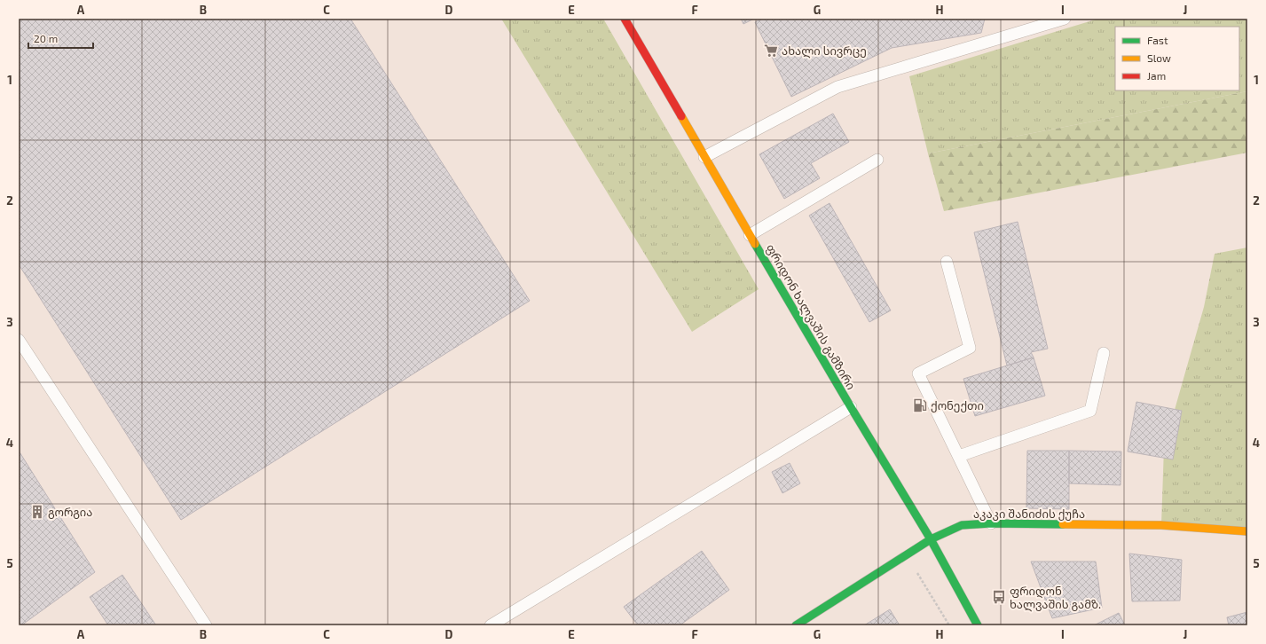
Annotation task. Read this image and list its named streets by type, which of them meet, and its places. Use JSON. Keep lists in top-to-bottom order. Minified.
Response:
{"streets":{"main road":["ფრიდონ ხალვაშის გამზირი","აკაკი შანიძის ქუჩა"]},"crossings":[["ფრიდონ ხალვაშის გამზირი","აკაკი შანიძის ქუჩა"]],"places":{"supermarket":["ახალი სივრცე"],"fuel station":["ქონექთი"],"building":["გორგია"],"bus stop":["ფრიდონ ხალვაშის გამზ."]},"legend":["Fast","Slow","Jam"],"scale_bar":"20 m","grid":{"columns":["A","B","C","D","E","F","G","H","I","J"],"rows":["1","2","3","4","5"]}}
